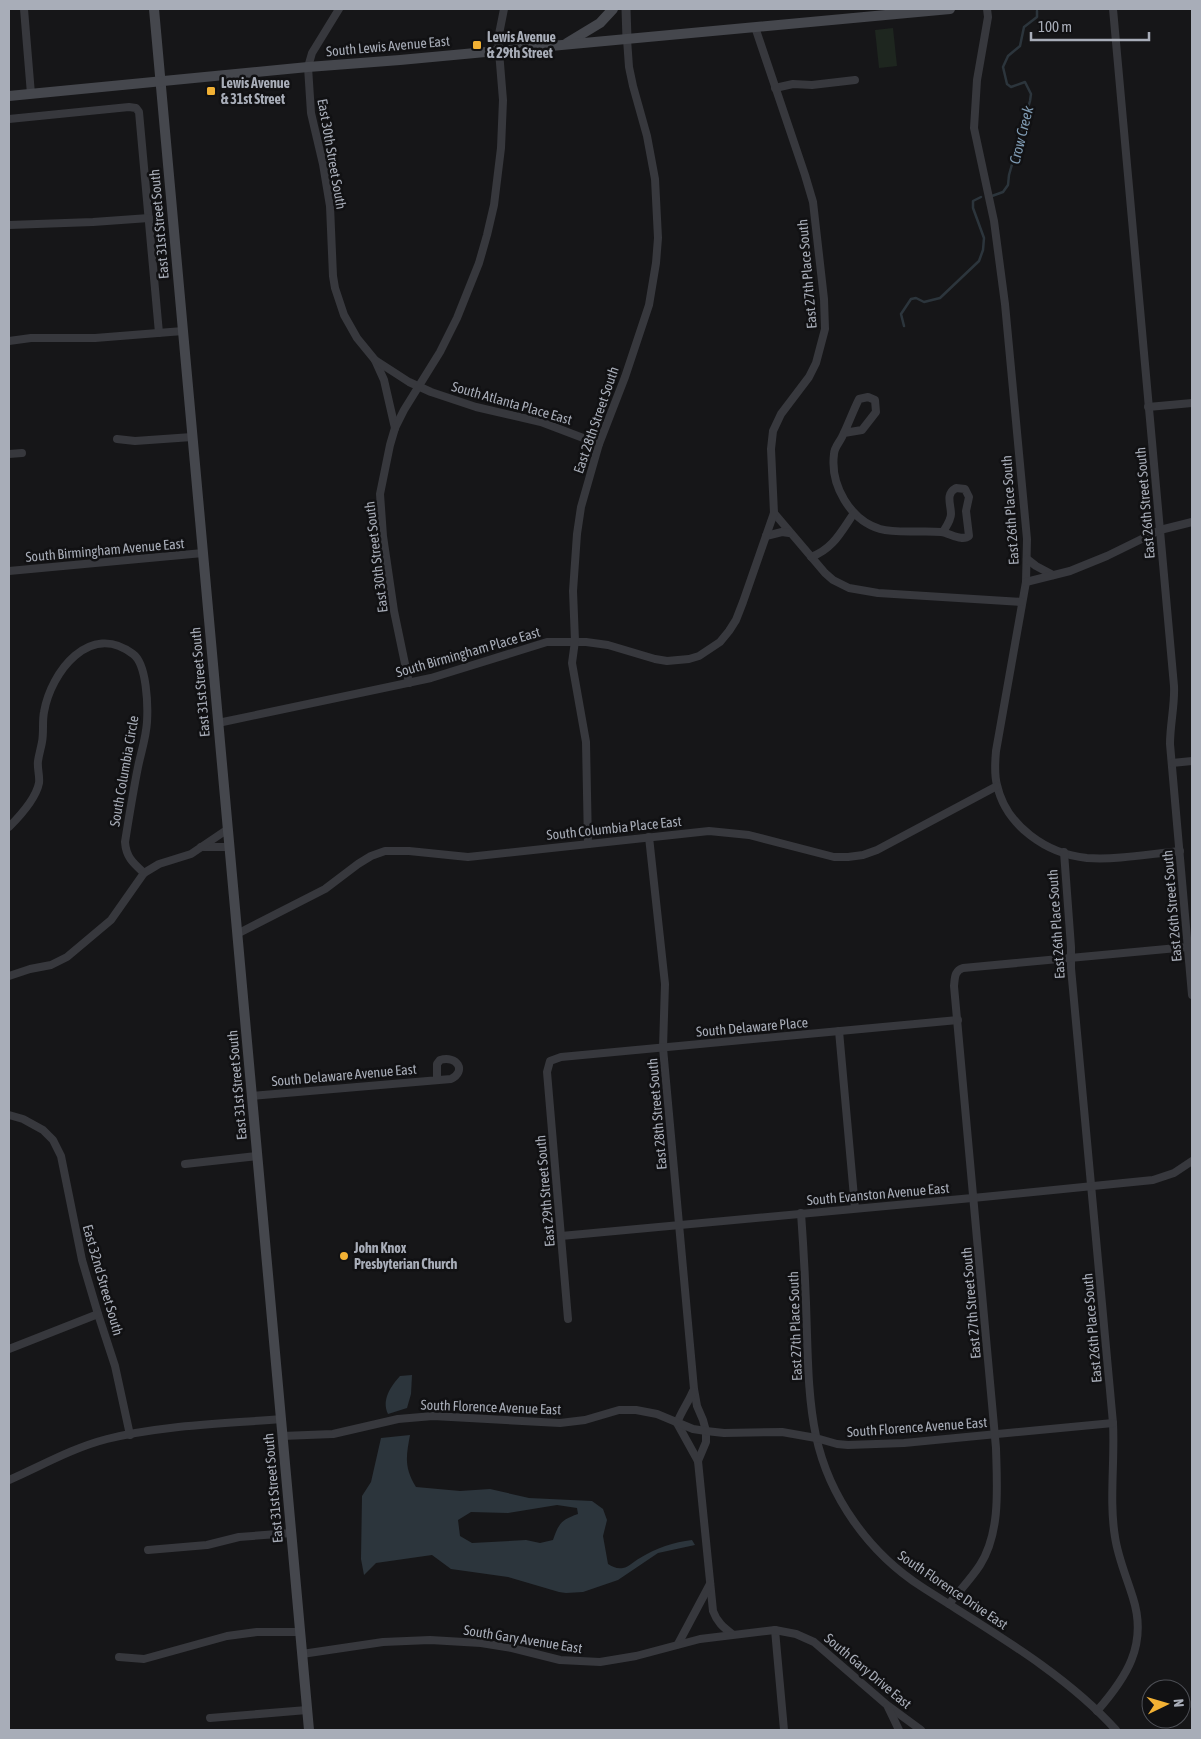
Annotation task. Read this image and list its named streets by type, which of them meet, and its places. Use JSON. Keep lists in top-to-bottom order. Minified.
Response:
{"streets":{"main road":["South Lewis Avenue East","East 31st Street South"],"street":["East 30th Street South","East 27th Place South","South Atlanta Place East","East 28th Street South","East 26th Street South","East 26th Place South","South Birmingham Avenue East","South Birmingham Place East","South Columbia Circle","South Columbia Place East","South Delaware Place","South Delaware Avenue East","East 29th Street South","South Evanston Avenue East","East 32nd Street South","East 27th Street South","South Florence Avenue East","South Florence Drive East","South Gary Avenue East","South Gary Drive East"]},"crossings":[["South Lewis Avenue East","East 30th Street South"],["South Lewis Avenue East","East 31st Street South"],["South Lewis Avenue East","East 27th Place South"],["South Lewis Avenue East","East 28th Street South"],["East 30th Street South","South Atlanta Place East"],["East 30th Street South","South Birmingham Place East"],["East 31st Street South","South Birmingham Avenue East"],["East 31st Street South","South Birmingham Place East"],["East 31st Street South","South Columbia Place East"],["East 31st Street South","South Delaware Avenue East"],["East 31st Street South","South Florence Avenue East"],["East 31st Street South","South Gary Avenue East"],["East 27th Place South","South Birmingham Place East"],["East 27th Place South","South Evanston Avenue East"],["East 27th Place South","South Florence Avenue East"],["East 27th Place South","South Florence Drive East"],["South Atlanta Place East","East 28th Street South"],["East 28th Street South","South Birmingham Place East"],["East 28th Street South","South Columbia Place East"],["East 28th Street South","South Delaware Place"],["East 28th Street South","South Evanston Avenue East"],["East 28th Street South","South Florence Avenue East"],["East 26th Place South","South Columbia Place East"],["East 26th Place South","South Evanston Avenue East"],["East 26th Place South","East 27th Street South"],["East 26th Place South","South Florence Avenue East"],["East 26th Place South","South Florence Drive East"],["South Delaware Place","East 29th Street South"],["South Delaware Place","East 27th Street South"],["East 29th Street South","South Evanston Avenue East"],["South Evanston Avenue East","East 27th Street South"],["East 27th Street South","South Florence Avenue East"],["East 27th Street South","South Florence Drive East"],["South Florence Avenue East","South Florence Drive East"],["South Gary Avenue East","South Gary Drive East"]],"water":["Crow Creek"],"places":{"transit":["Lewis Avenue & 29th Street","Lewis Avenue & 31st Street"],"other":["John Knox Presbyterian Church"]},"scale_bar":"100 m","north":"right"}
